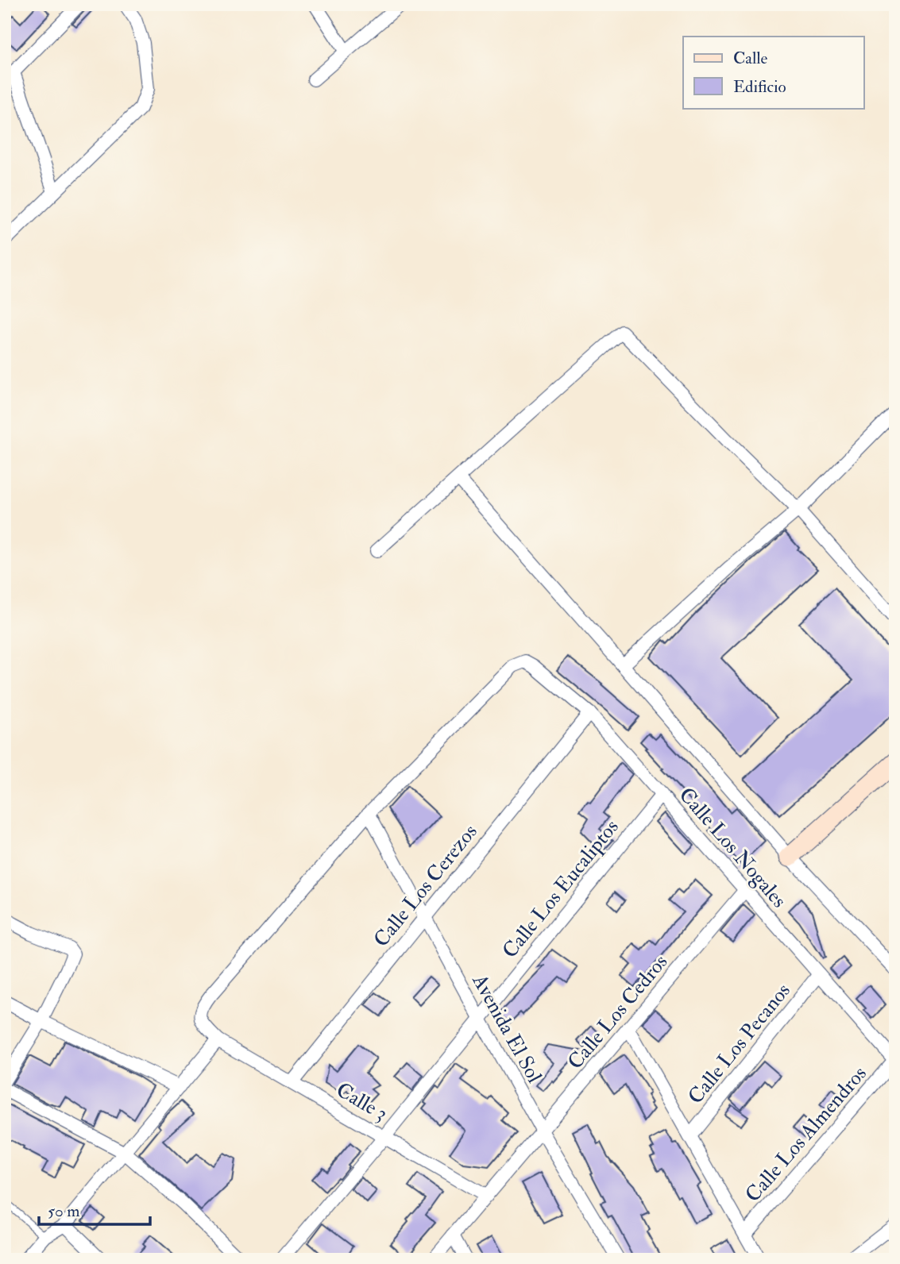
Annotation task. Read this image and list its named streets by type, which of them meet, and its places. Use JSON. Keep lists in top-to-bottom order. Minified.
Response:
{"streets":{"street":["Calle Los Nogales","Calle Los Cerezos","Calle Los Eucaliptos","Calle Los Cedros","Avenida El Sol","Calle Los Pecanos","Calle 3","Calle Los Almendros"]},"crossings":[["Calle Los Nogales","Calle Los Cerezos"],["Calle Los Nogales","Calle Los Eucaliptos"],["Calle Los Nogales","Calle Los Cedros"],["Calle Los Nogales","Avenida El Sol"],["Calle Los Nogales","Calle Los Pecanos"],["Calle Los Nogales","Calle Los Almendros"],["Calle Los Cerezos","Avenida El Sol"],["Calle Los Cerezos","Calle 3"],["Calle Los Eucaliptos","Avenida El Sol"],["Calle Los Eucaliptos","Calle 3"],["Calle Los Cedros","Avenida El Sol"],["Calle Los Cedros","Calle 3"]],"legend":["Calle","Edificio"],"scale_bar":"50 m"}
